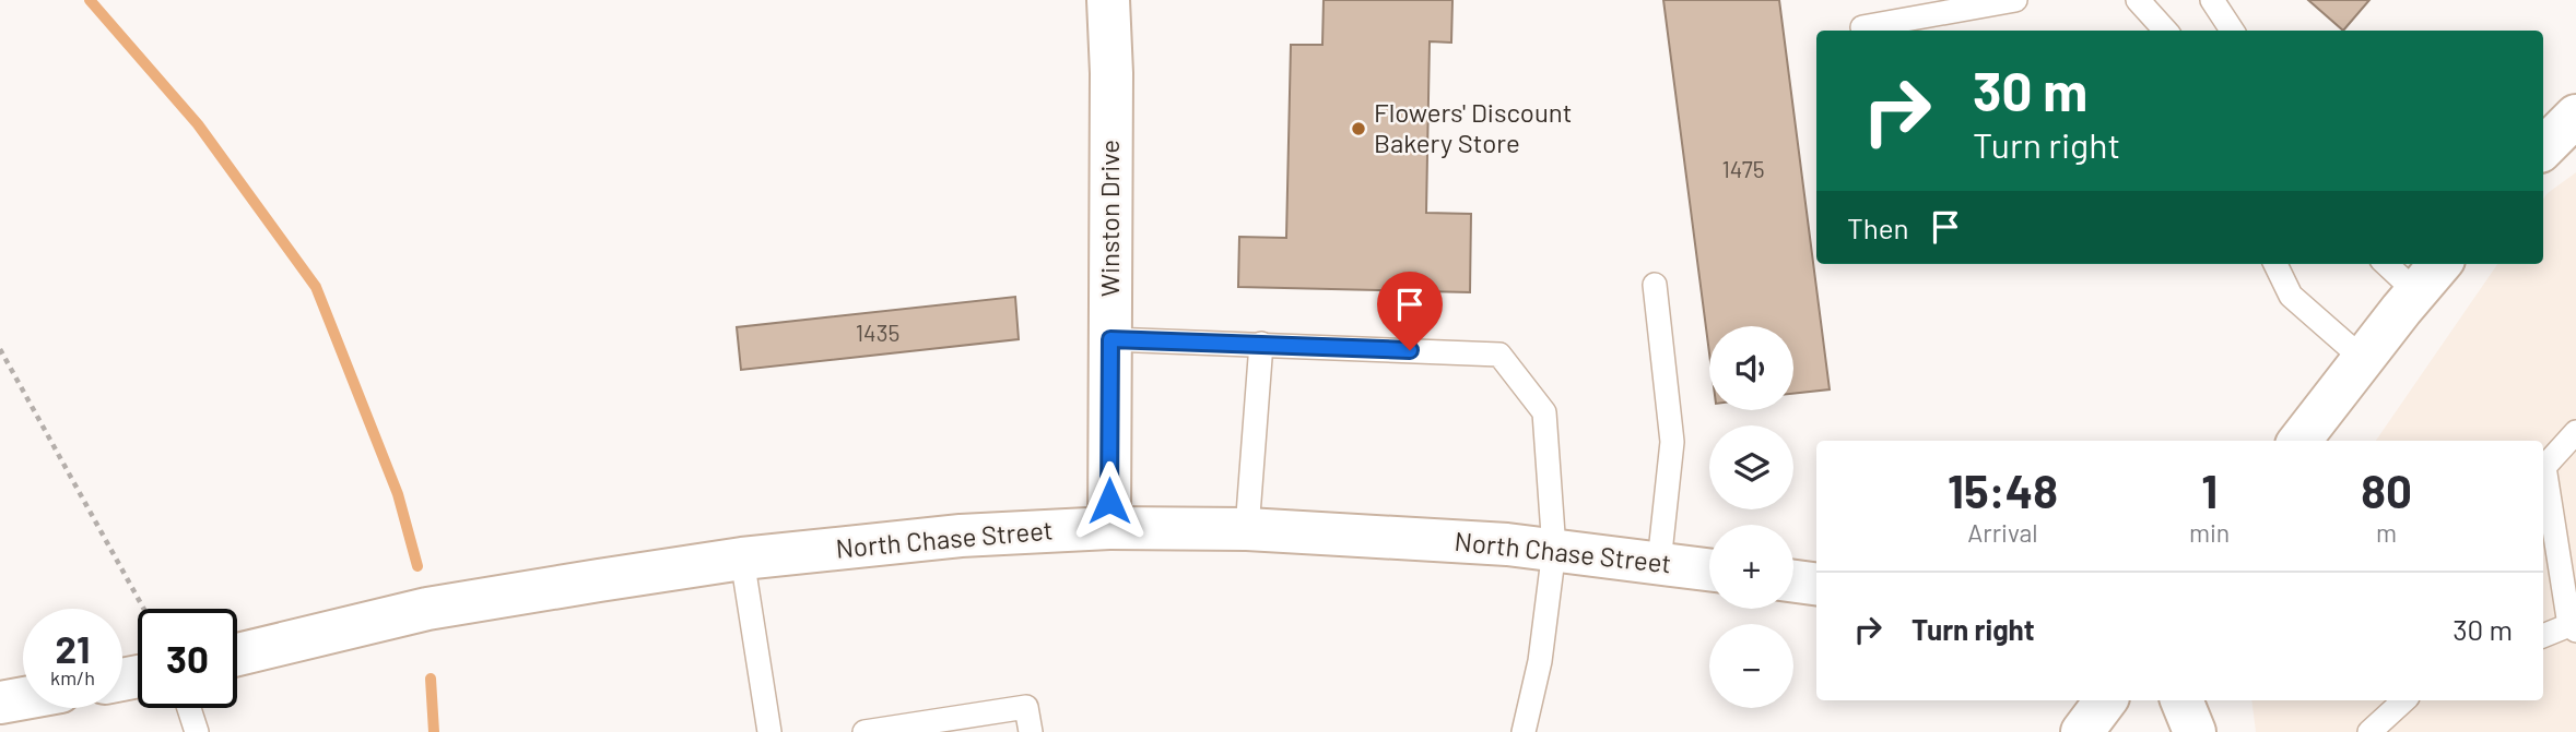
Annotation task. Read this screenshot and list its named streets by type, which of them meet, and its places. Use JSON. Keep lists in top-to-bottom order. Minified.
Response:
{"streets":{"main road":["Winston Drive","North Chase Street"]},"crossings":[["Winston Drive","North Chase Street"]],"places":["Flowers' Discount Bakery Store"],"house_numbers":["1475","1435"],"page":{"turn":["30 m","Turn right"],"then":"Then","map_buttons":["+","−"],"eta":["15:48","Arrival","1","min","80","m"],"list":[{"name":"Turn right","value":"30 m"}],"speed":"21 km/h","limit":"30"}}
